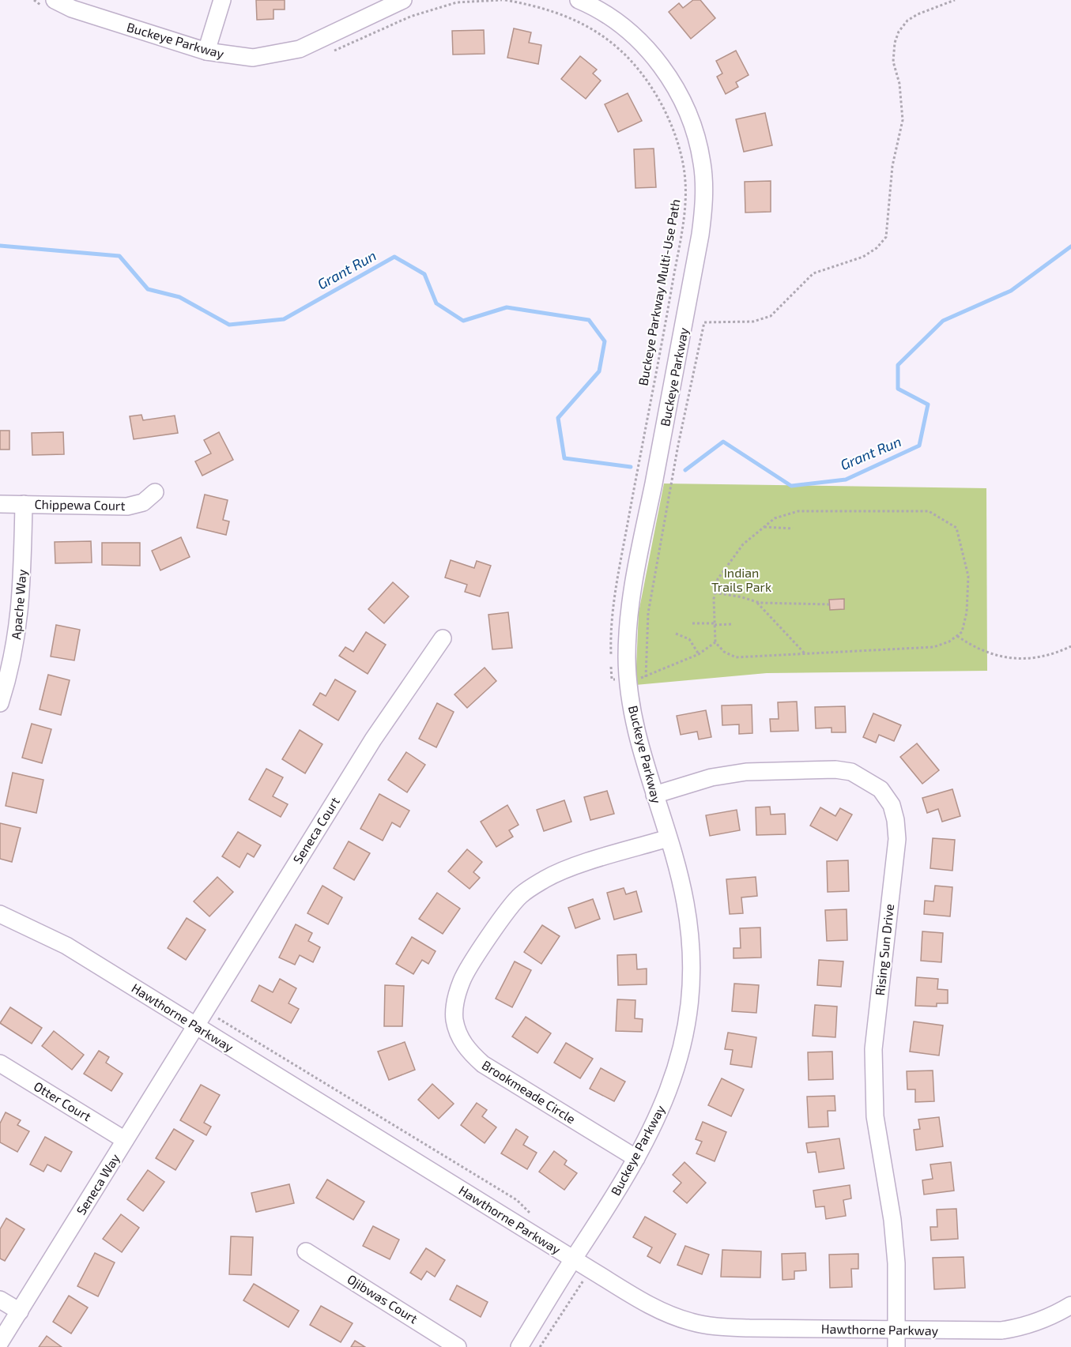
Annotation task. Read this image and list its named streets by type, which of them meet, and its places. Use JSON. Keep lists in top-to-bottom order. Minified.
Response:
{"streets":{"street":["Buckeye Parkway","Chippewa Court","Apache Way","Seneca Court","Rising Sun Drive","Hawthorne Parkway","Brookmeade Circle","Otter Court","Seneca Way","Ojibwas Court"],"path":["Buckeye Parkway Multi-Use Path"]},"crossings":[["Buckeye Parkway","Rising Sun Drive"],["Buckeye Parkway","Hawthorne Parkway"],["Buckeye Parkway","Brookmeade Circle"],["Chippewa Court","Apache Way"],["Seneca Court","Hawthorne Parkway"],["Seneca Court","Seneca Way"],["Rising Sun Drive","Hawthorne Parkway"],["Hawthorne Parkway","Seneca Way"],["Otter Court","Seneca Way"]],"water":["Grant Run"],"parks":["Indian Trails Park"]}
